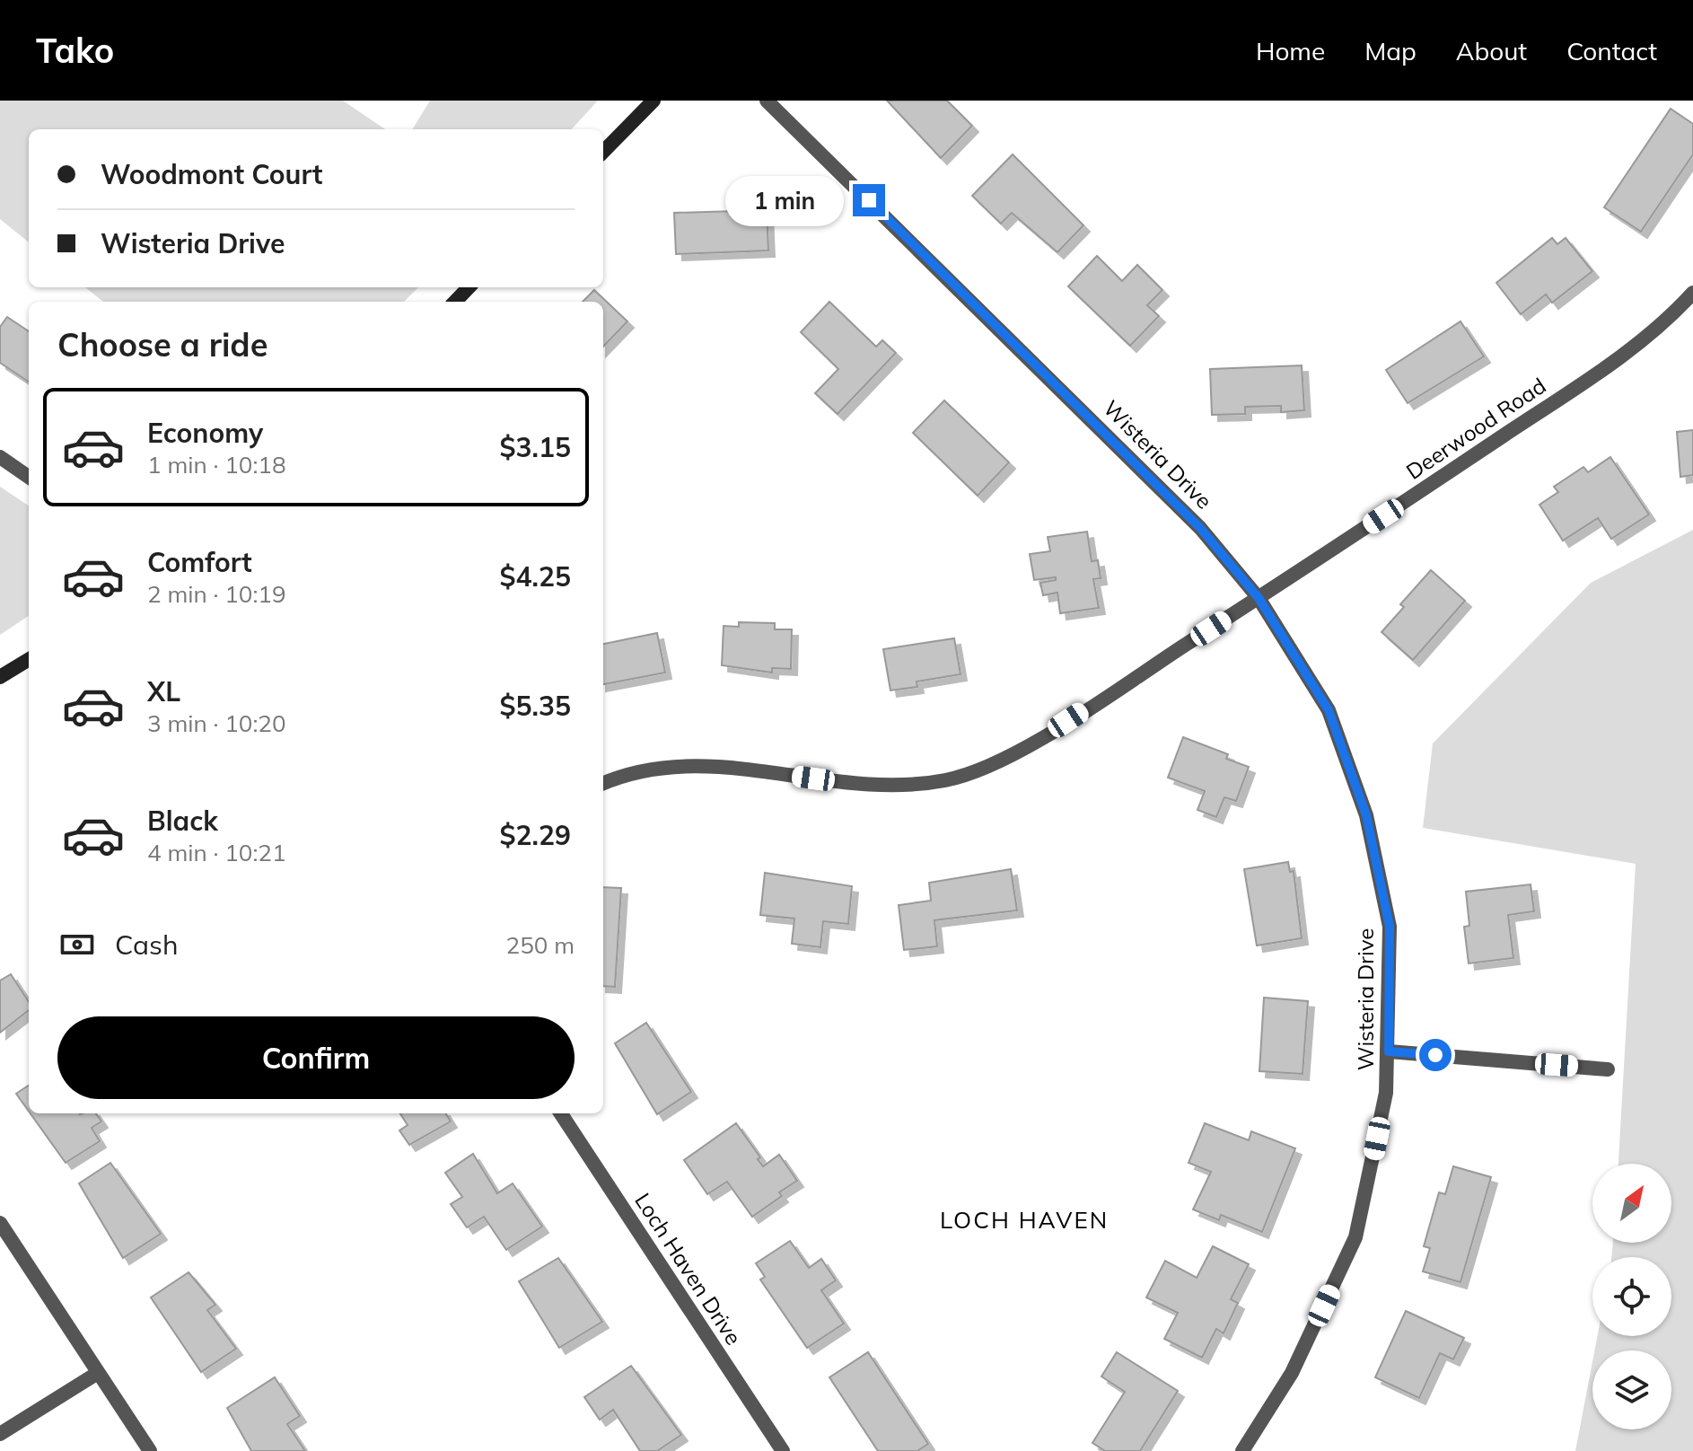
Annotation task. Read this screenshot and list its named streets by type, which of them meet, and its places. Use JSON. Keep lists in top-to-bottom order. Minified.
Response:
{"streets":{"street":["Deerwood Road","Wisteria Drive","Loch Haven Drive"]},"crossings":[["Deerwood Road","Wisteria Drive"]],"districts":["LOCH HAVEN"],"north":"top right","page":{"header":"Tako","nav":["Home","Map","About","Contact"],"banner":["Woodmont Court","Wisteria Drive"],"bubble":"1 min","heading":"Choose a ride","list":[{"name":"Economy","note":"1 min · 10:18","value":"$3.15"},{"name":"Comfort","note":"2 min · 10:19","value":"$4.25"},{"name":"XL","note":"3 min · 10:20","value":"$5.35"},{"name":"Black","note":"4 min · 10:21","value":"$2.29"}],"pay":["Cash","250 m"],"buttons":"Confirm"}}
